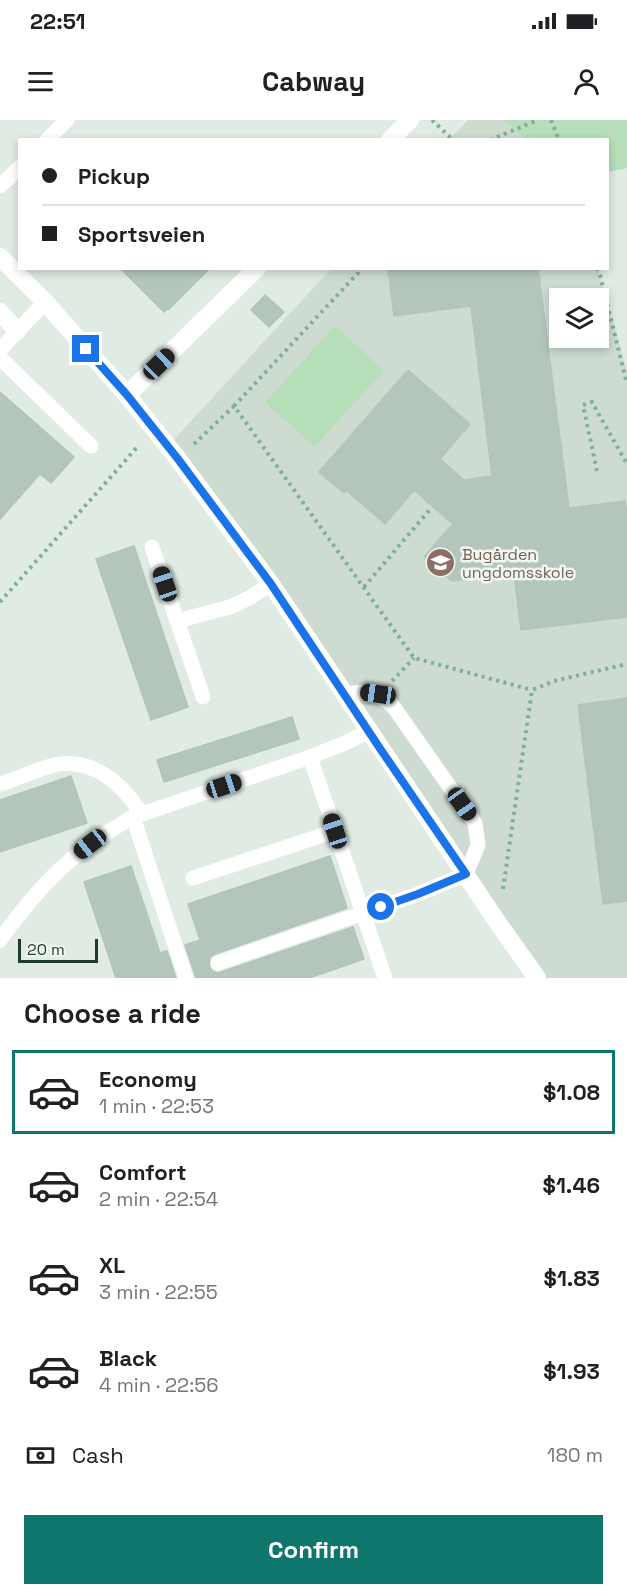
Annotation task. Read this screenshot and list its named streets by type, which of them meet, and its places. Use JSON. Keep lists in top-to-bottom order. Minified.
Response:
{"places":{"school or university":["Bugården ungdomsskole"]},"scale_bar":"20 m","page":{"status":"22:51","header":"Cabway","banner":["Pickup","Sportsveien"],"scale":"20 m","heading":"Choose a ride","list":[{"name":"Economy","note":"1 min · 22:53","value":"$1.08"},{"name":"Comfort","note":"2 min · 22:54","value":"$1.46"},{"name":"XL","note":"3 min · 22:55","value":"$1.83"},{"name":"Black","note":"4 min · 22:56","value":"$1.93"}],"pay":["Cash","180 m"],"buttons":"Confirm"}}
